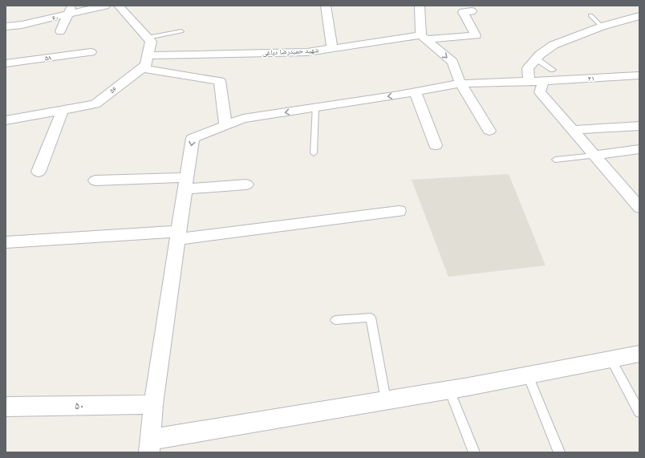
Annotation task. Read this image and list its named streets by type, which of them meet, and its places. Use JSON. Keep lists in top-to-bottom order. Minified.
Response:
{"streets":{"street":["۶۰","شهید حمیدرضا دباغی","۵۸","۴۱","۵۶","۵۰"]},"crossings":[["شهید حمیدرضا دباغی","۵۶"]]}
